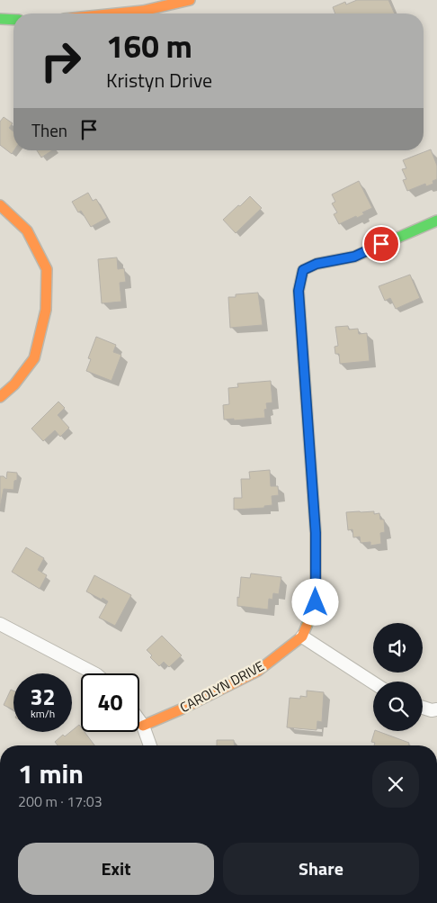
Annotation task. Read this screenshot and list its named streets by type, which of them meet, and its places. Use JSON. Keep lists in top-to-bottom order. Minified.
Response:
{"streets":{"street":["CAROLYN DRIVE"]},"page":{"turn":["160 m","Kristyn Drive"],"then":"Then","speed":"32 km/h","limit":"40","heading":["1 min","200 m · 17:03"],"buttons":["Exit","Share"]}}
